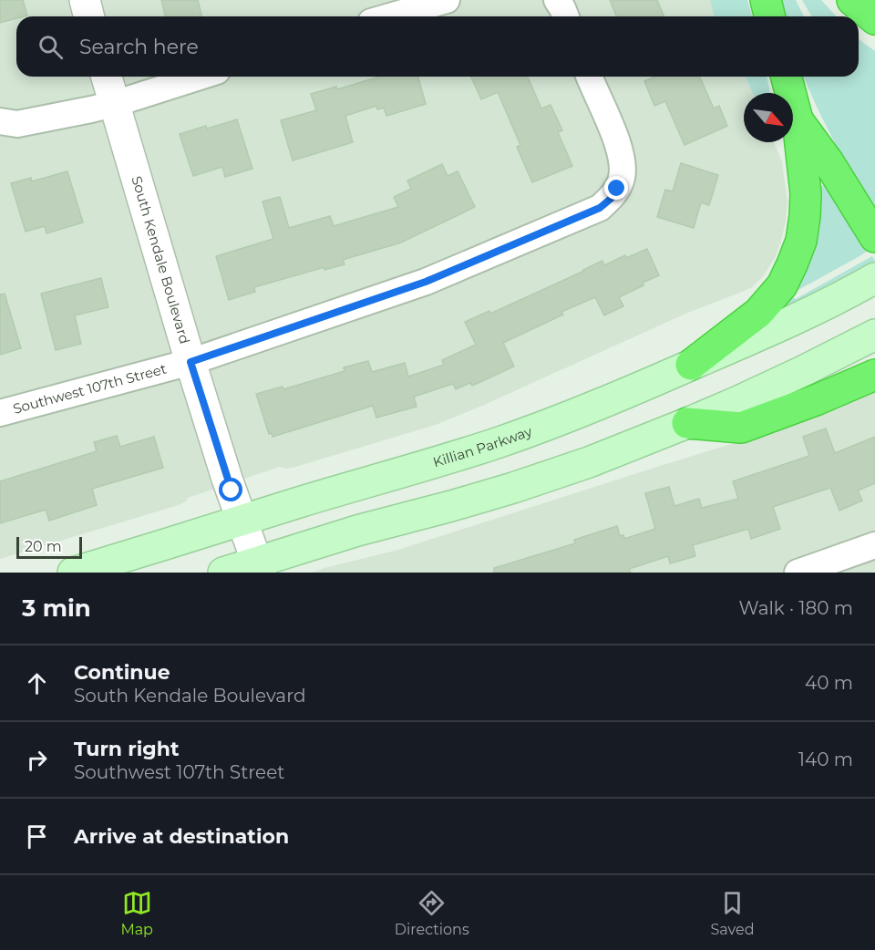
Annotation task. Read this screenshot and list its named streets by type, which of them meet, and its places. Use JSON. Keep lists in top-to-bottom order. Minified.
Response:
{"streets":{"main road":["Killian Parkway"],"street":["South Kendale Boulevard","Southwest 107th Street"]},"crossings":[["South Kendale Boulevard","Southwest 107th Street"],["South Kendale Boulevard","Killian Parkway"]],"scale_bar":"20 m","north":"bottom right","page":{"search":"Search here","scale":"20 m","heading":["3 min","Walk · 180 m"],"list":[["Continue","South Kendale Boulevard","40 m"],["Turn right","Southwest 107th Street","140 m"],"Arrive at destination"],"nav":["Map","Directions","Saved"]}}
